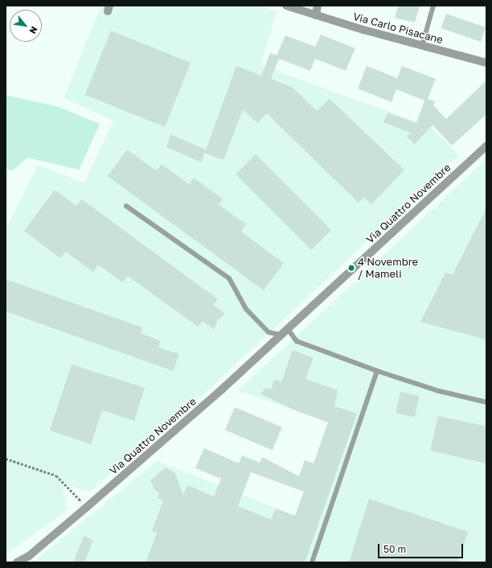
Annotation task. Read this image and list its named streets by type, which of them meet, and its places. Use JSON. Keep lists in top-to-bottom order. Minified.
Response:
{"streets":{"street":["Via Carlo Pisacane","Via Quattro Novembre"]},"places":["4 Novembre / Mameli"],"scale_bar":"50 m","north":"bottom right"}
